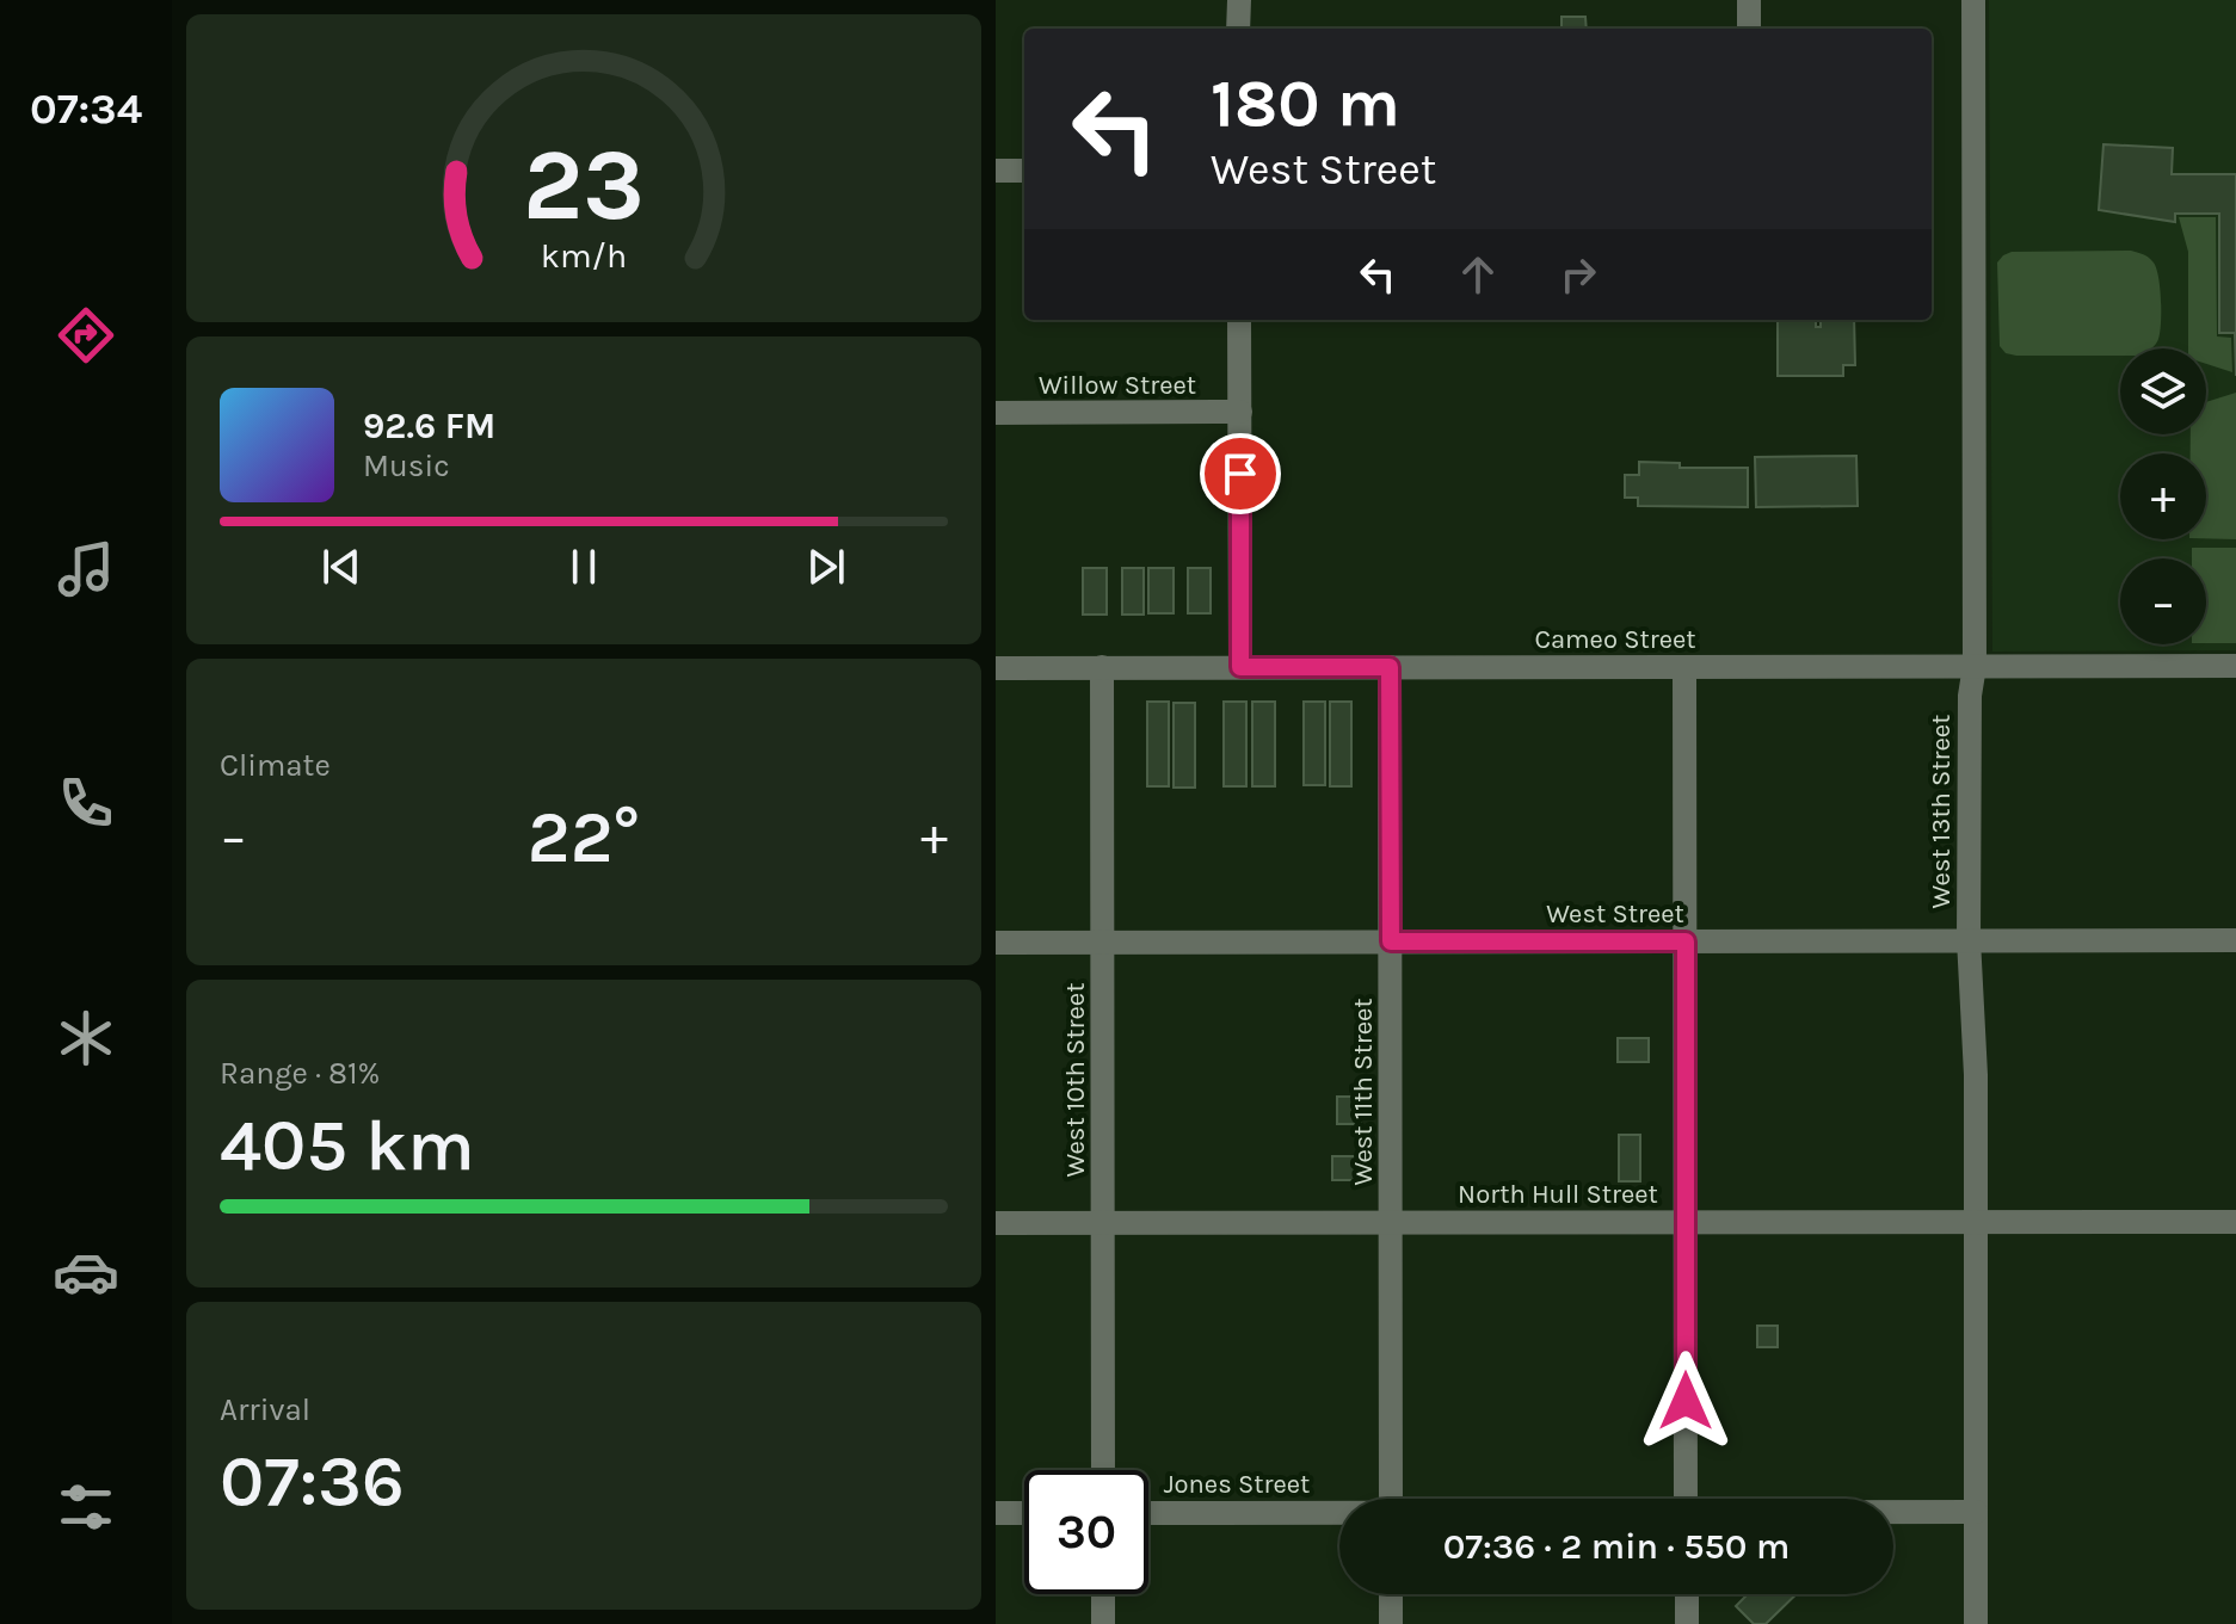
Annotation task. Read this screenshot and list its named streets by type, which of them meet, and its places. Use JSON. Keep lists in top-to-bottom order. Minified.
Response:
{"streets":{"street":["Willow Street","Cameo Street","West 13th Street","West Street","West 10th Street","West 11th Street","North Hull Street","Jones Street"]},"crossings":[["Cameo Street","West 13th Street"],["Cameo Street","West 10th Street"],["Cameo Street","West 11th Street"],["West 13th Street","West Street"],["West 13th Street","North Hull Street"],["West 13th Street","Jones Street"],["West Street","West 10th Street"],["West Street","West 11th Street"],["West 10th Street","North Hull Street"],["West 11th Street","North Hull Street"]],"page":{"tabs":"07:34","turn":["180 m","West Street"],"map_buttons":["+","−"],"song":["92.6 FM","Music"],"tile":["Climate",["Range · 81%","405 km"],["Arrival","07:36"]],"heat":["−","22°","+"],"limit":"30","trip":"07:36 · 2 min · 550 m","gauge":["23","km/h"]}}
